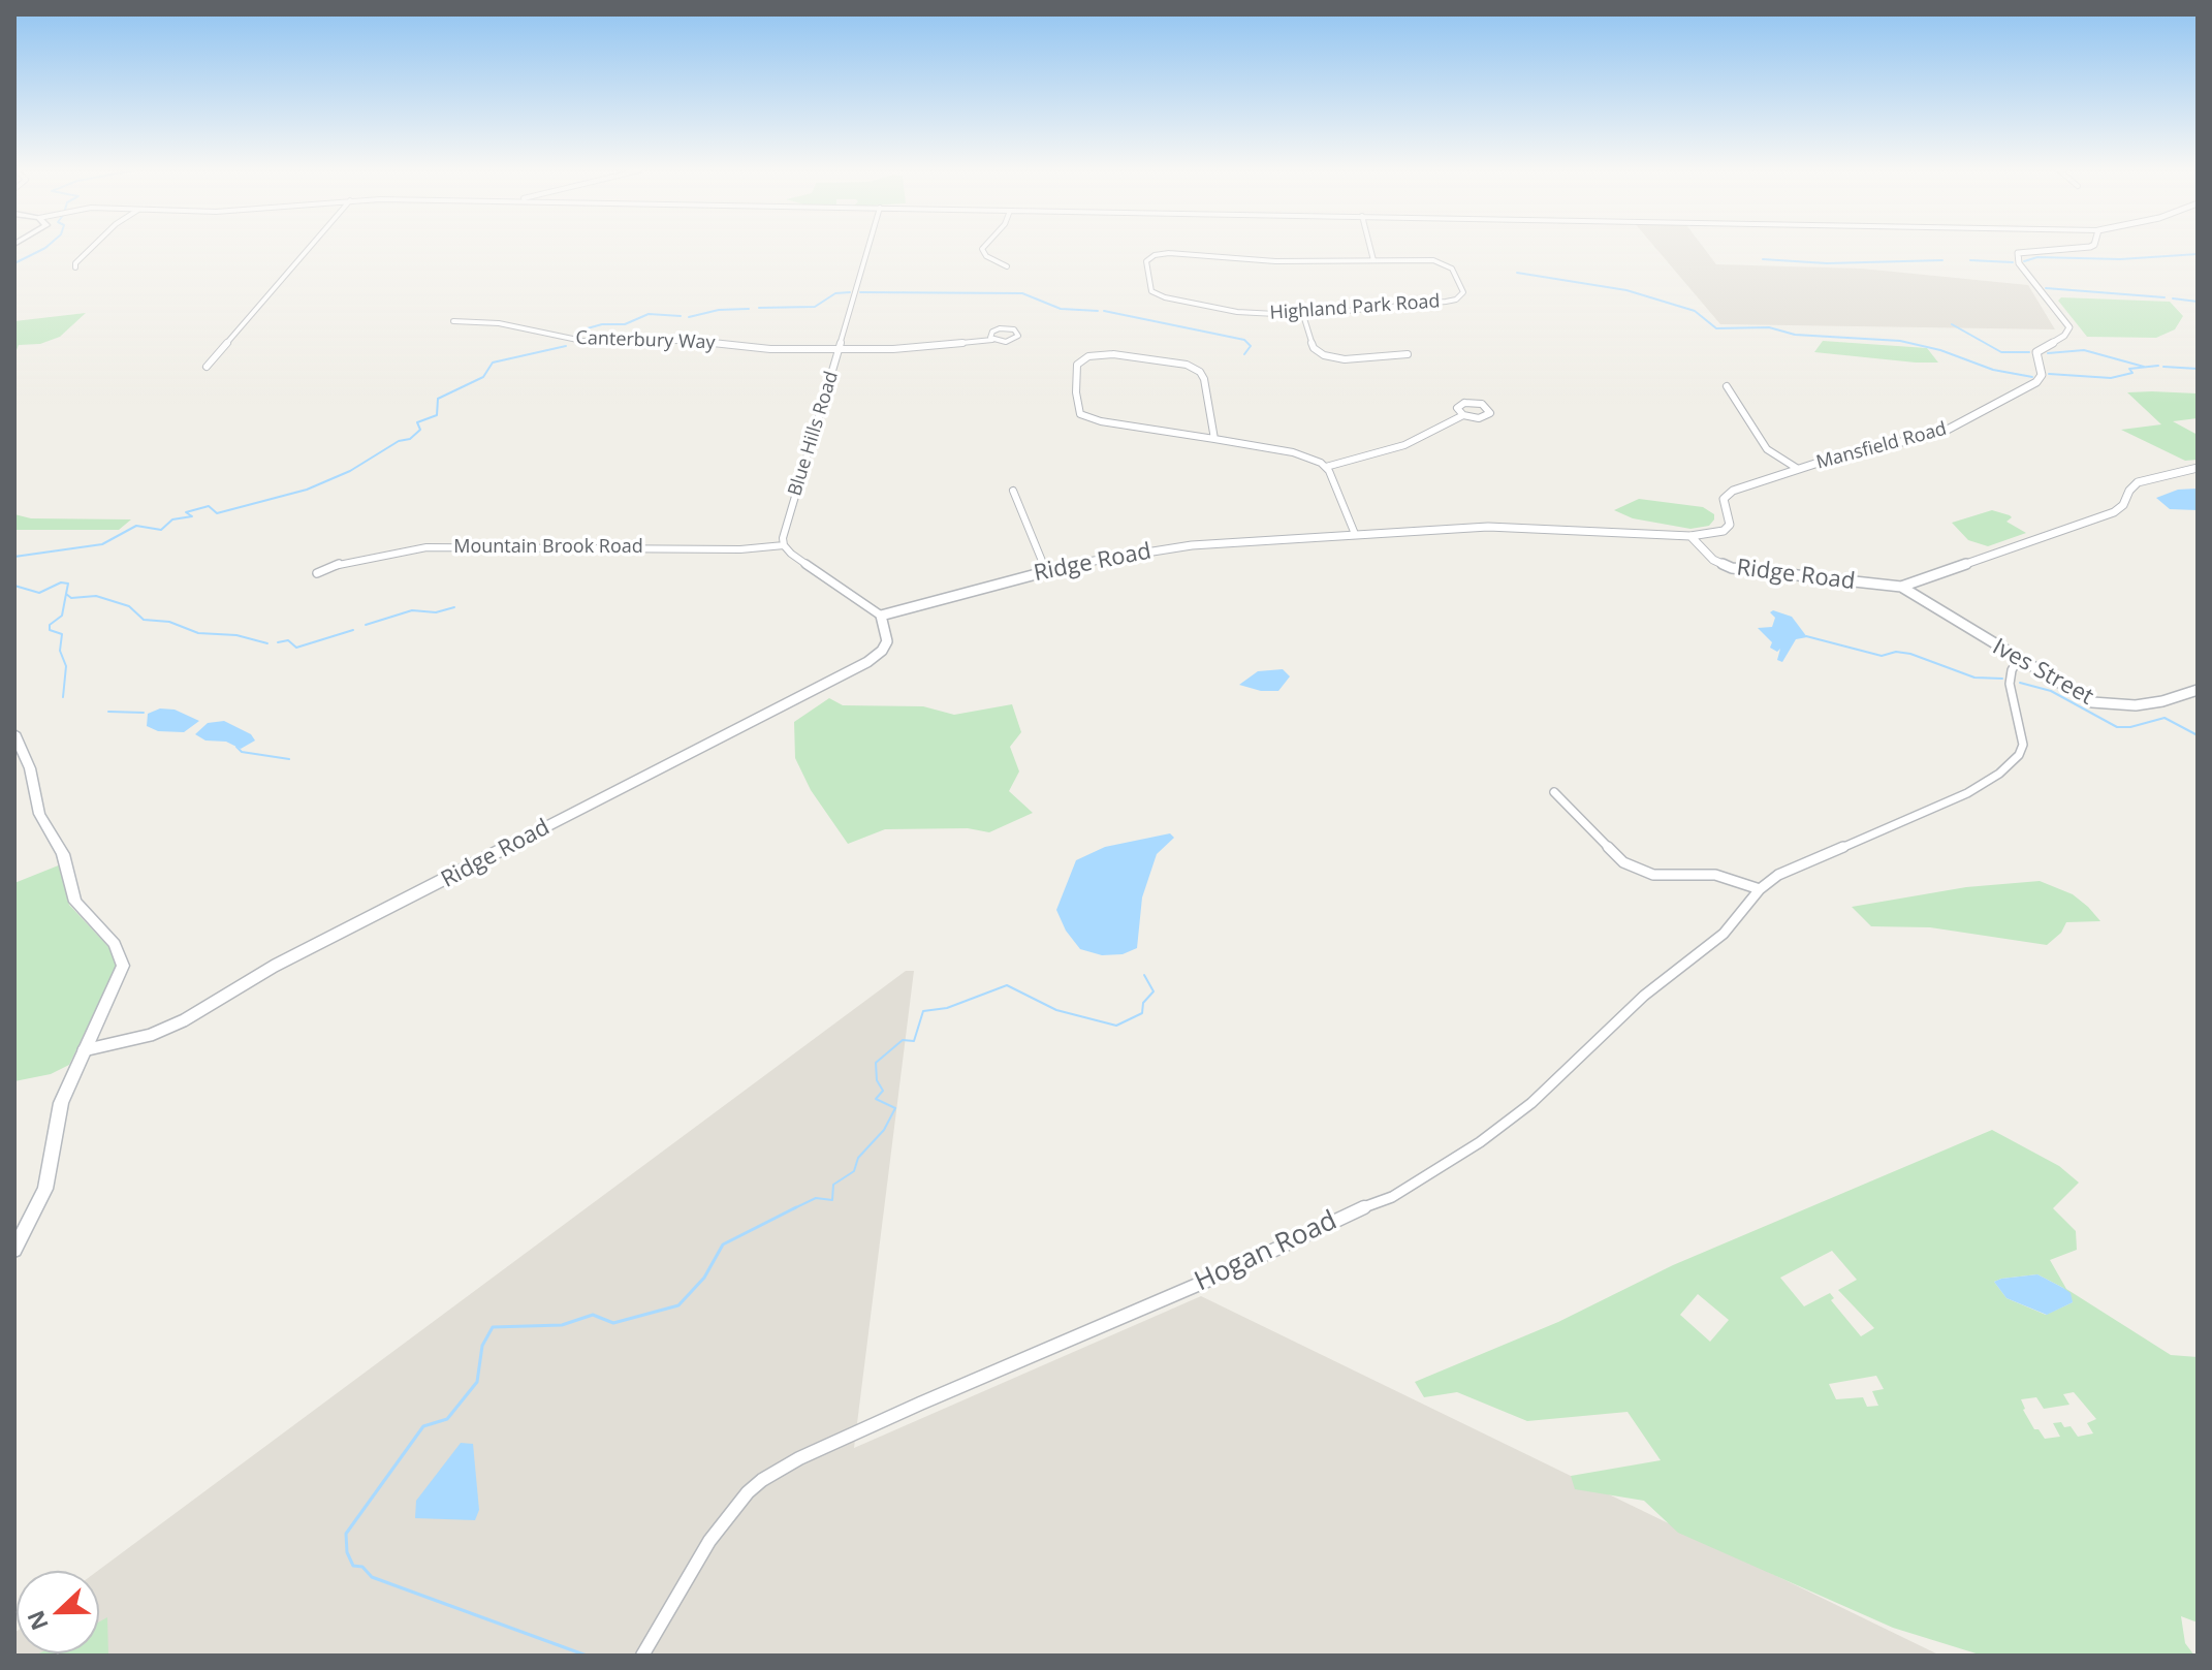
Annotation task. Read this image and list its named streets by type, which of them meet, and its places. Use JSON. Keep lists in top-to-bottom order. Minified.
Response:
{"streets":{"street":["Highland Park Road","Canterbury Way","Blue Hills Road","Mansfield Road","Mountain Brook Road","Ridge Road","Ives Street","Hogan Road"]},"crossings":[["Canterbury Way","Blue Hills Road"],["Blue Hills Road","Mountain Brook Road"],["Mansfield Road","Ridge Road"],["Ridge Road","Ives Street"],["Ives Street","Hogan Road"]],"north":"left"}
